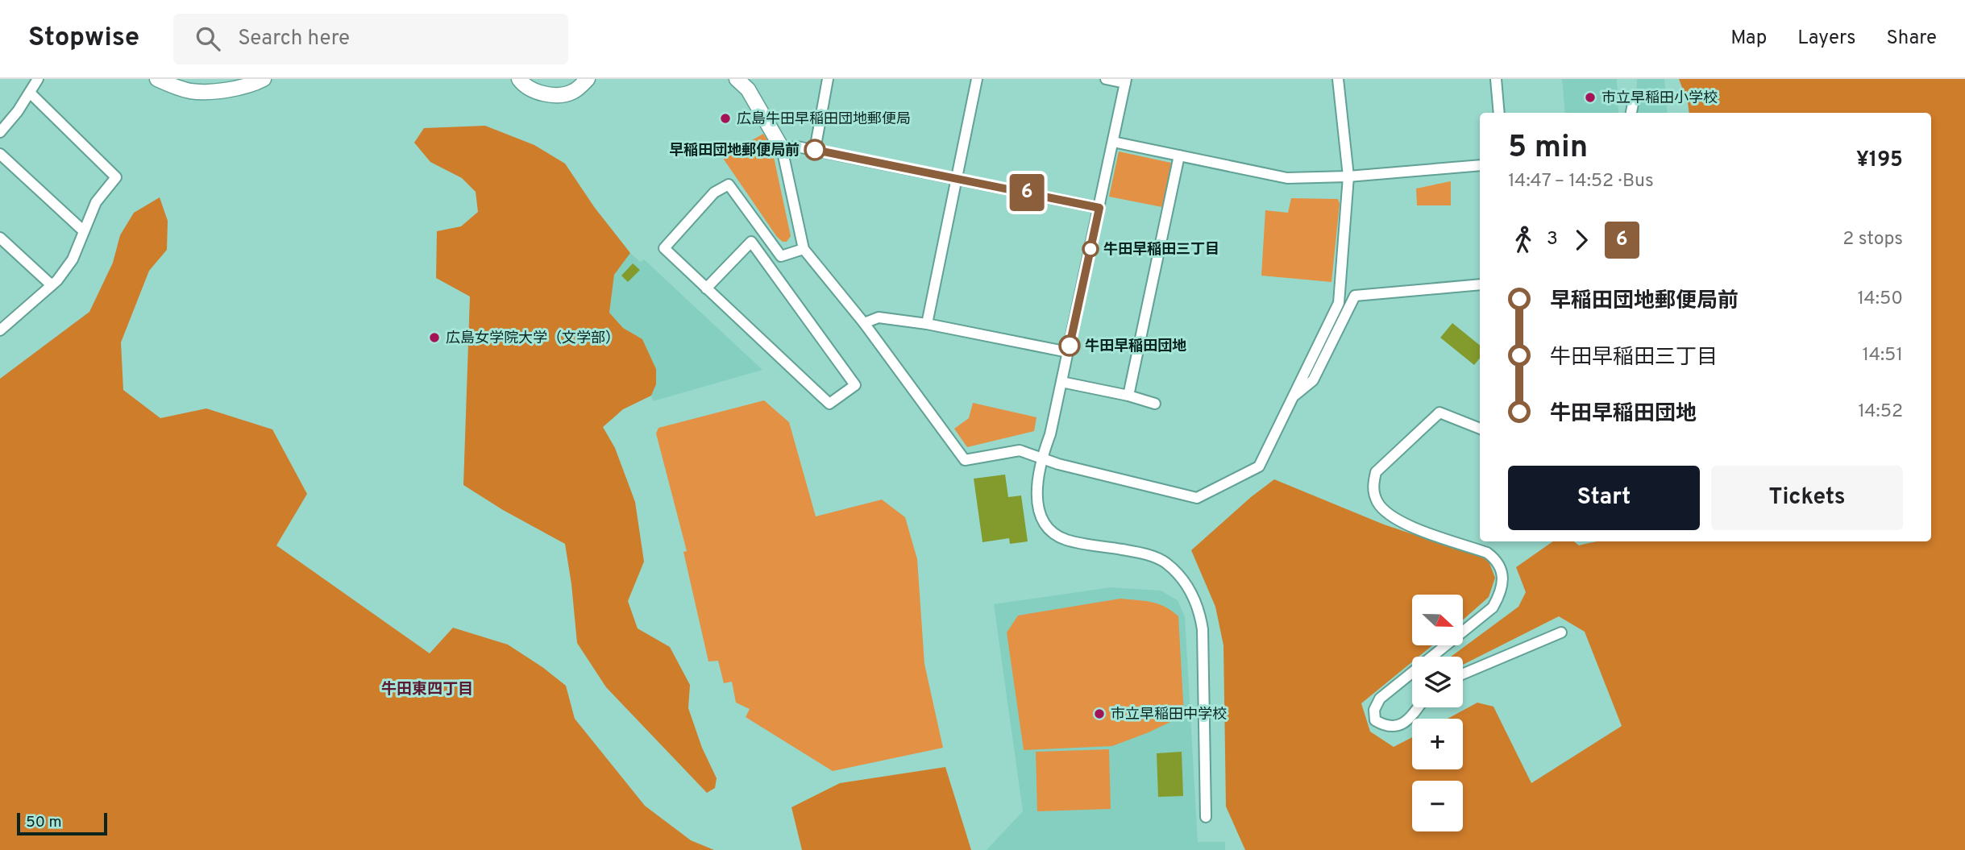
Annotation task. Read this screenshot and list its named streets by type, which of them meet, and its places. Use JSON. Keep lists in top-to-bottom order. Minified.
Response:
{"districts":["牛田東四丁目"],"places":["市立早稲田小学校","広島牛田早稲田団地郵便局","早稲田団地郵便局前","牛田早稲田三丁目","広島女学院大学（文学部）","牛田早稲田団地","市立早稲田中学校"],"lines":["bus line 6"],"scale_bar":"50 m","north":"right","page":{"header":"Stopwise","search":"Search here","nav":["Map","Layers","Share"],"on_map":"6","heading":["5 min","14:47 – 14:52 · Bus","¥195"],"legs":["3","6","2 stops"],"list":[{"name":"早稲田団地郵便局前","value":"14:50"},{"name":"牛田早稲田三丁目","value":"14:51"},{"name":"牛田早稲田団地","value":"14:52"}],"buttons":["Start","Tickets"],"map_buttons":["+","−"],"scale":"50 m"}}
